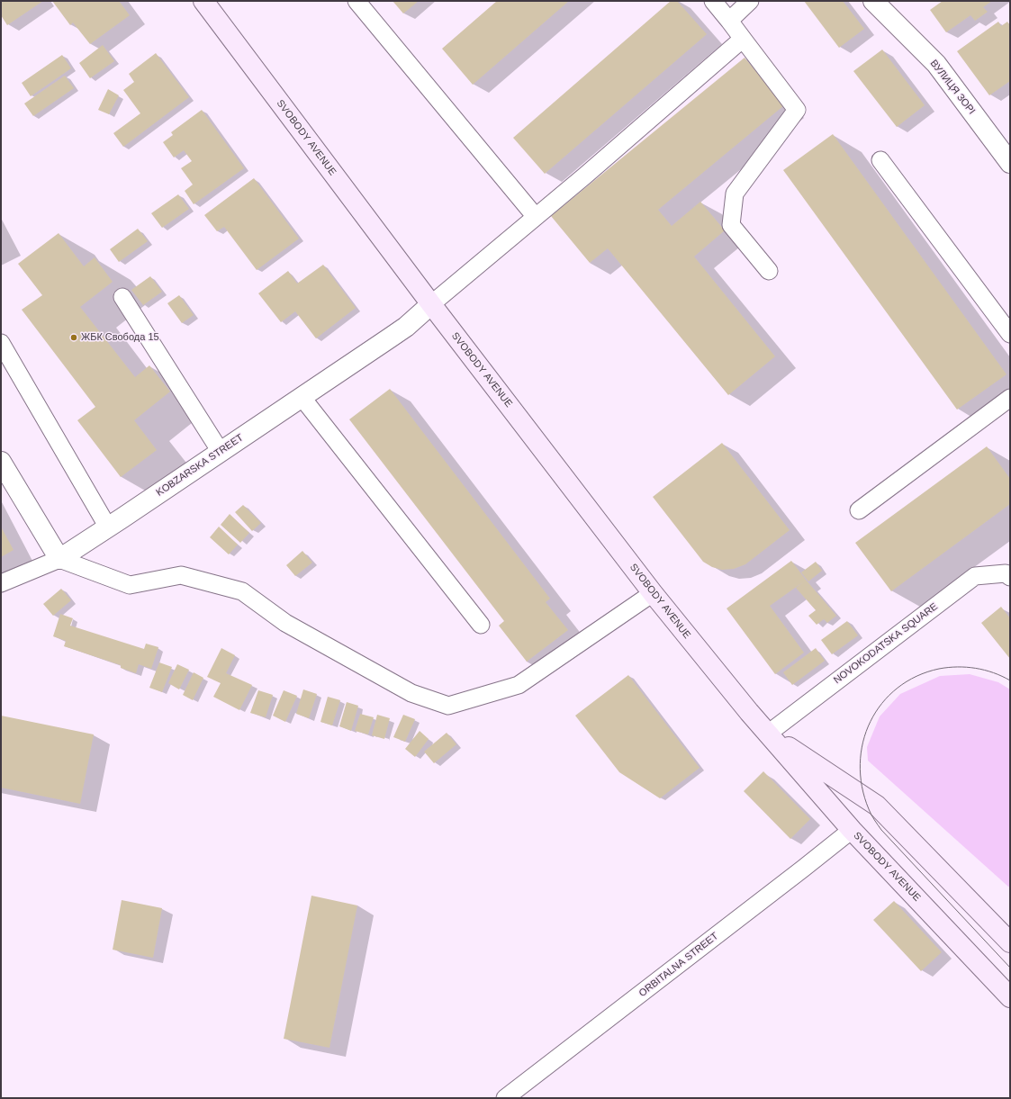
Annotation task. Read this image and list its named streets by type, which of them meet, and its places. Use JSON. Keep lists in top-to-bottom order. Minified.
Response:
{"streets":{"main road":["SVOBODY AVENUE"],"street":["ВУЛИЦЯ ЗОРІ","KOBZARSKA STREET"],"lane":["NOVOKODATSKA SQUARE","ORBITALNA STREET"]},"crossings":[["SVOBODY AVENUE","KOBZARSKA STREET"],["SVOBODY AVENUE","NOVOKODATSKA SQUARE"],["SVOBODY AVENUE","ORBITALNA STREET"]],"places":["ЖБК Свобода 15"]}
